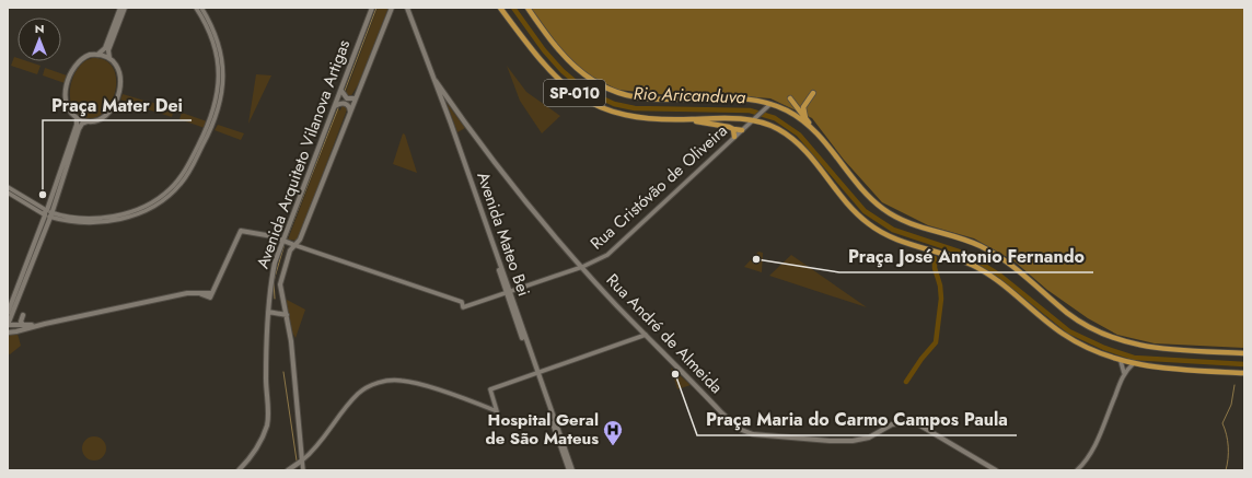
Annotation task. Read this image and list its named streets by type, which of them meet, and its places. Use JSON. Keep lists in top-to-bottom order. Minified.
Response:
{"streets":{"highway":["SP-010"],"main road":["Avenida Arquiteto Vilanova Artigas","Avenida Mateo Bei","Rua André de Almeida"],"street":["Rua Cristóvão de Oliveira"]},"crossings":[["SP-010","Rua Cristóvão de Oliveira"],["Avenida Arquiteto Vilanova Artigas","Rua Cristóvão de Oliveira"],["Rua Cristóvão de Oliveira","Avenida Mateo Bei"],["Rua Cristóvão de Oliveira","Rua André de Almeida"],["Avenida Mateo Bei","Rua André de Almeida"]],"water":["Rio Aricanduva"],"places":{"other":["Praça Mater Dei","Praça José Antonio Fernando","Praça Maria do Carmo Campos Paula"],"hospital":["Hospital Geral de São Mateus"]},"north":"top"}
